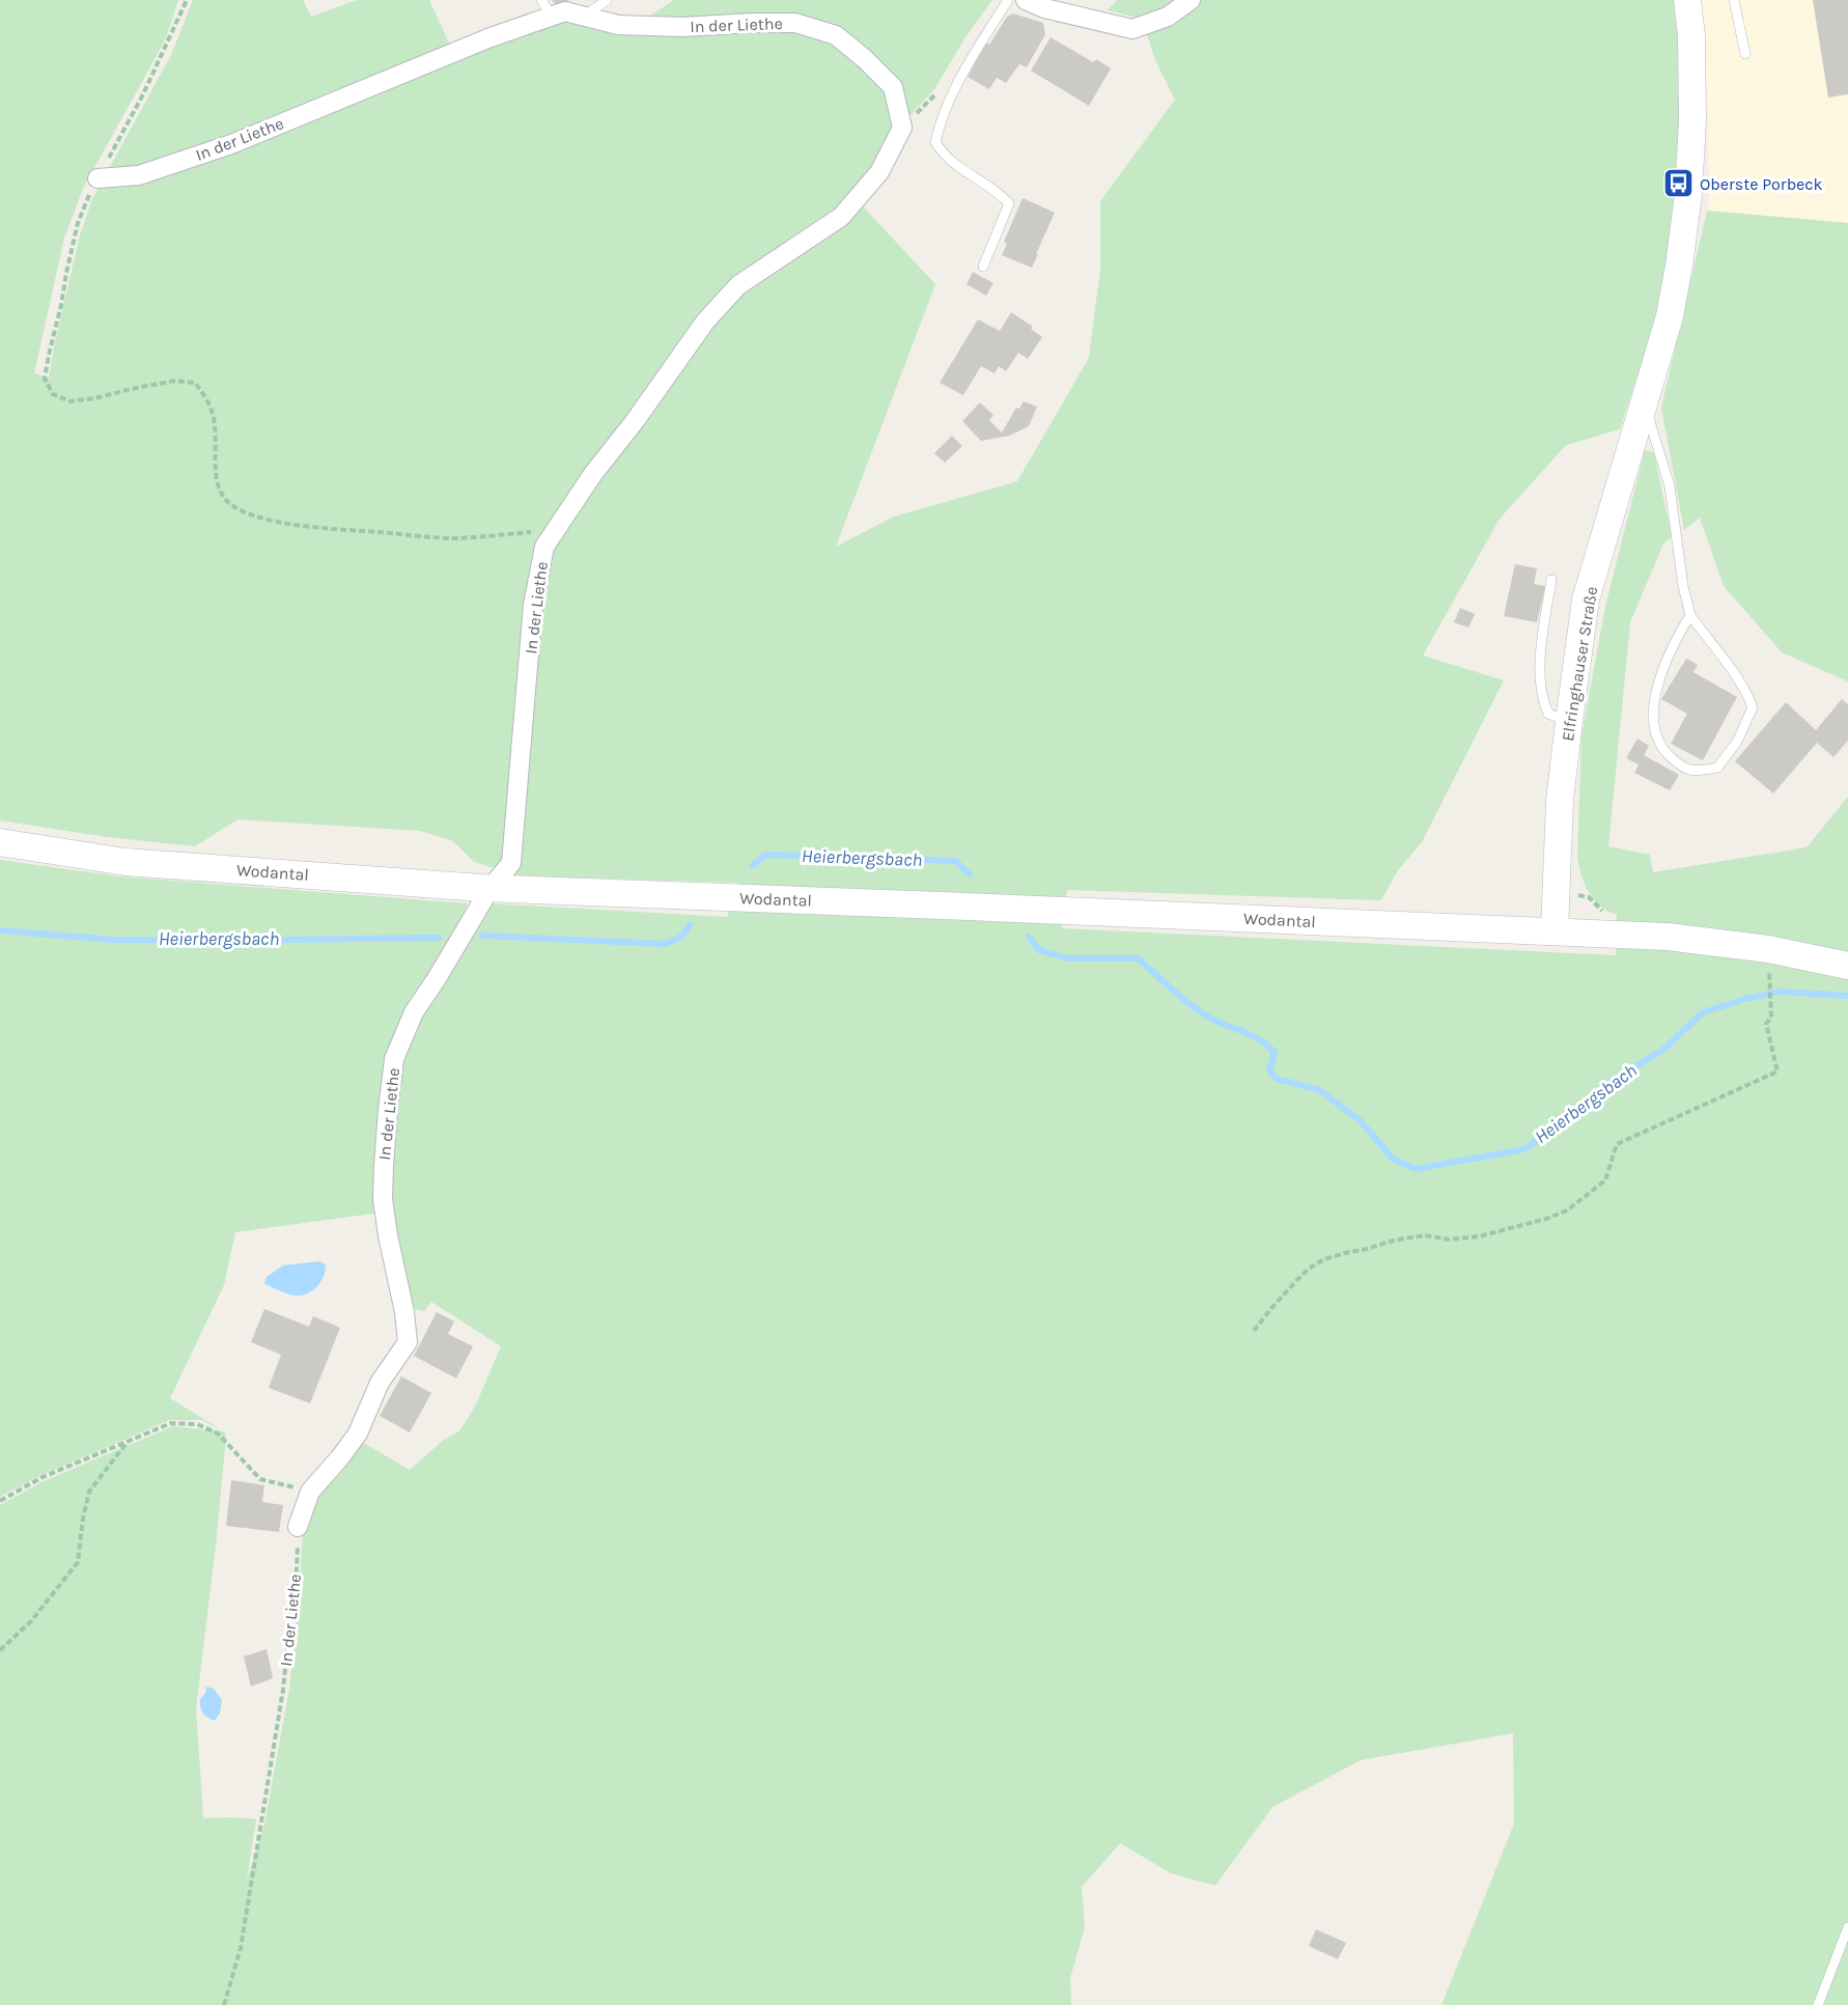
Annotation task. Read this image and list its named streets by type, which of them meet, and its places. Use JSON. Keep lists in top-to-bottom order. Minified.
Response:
{"streets":{"main road":["Elfringhauser Straße","Wodantal"],"street":["In der Liethe"]},"crossings":[["In der Liethe","Wodantal"],["Elfringhauser Straße","Wodantal"]],"water":["Heierbergsbach"],"places":{"bus stop":["Oberste Porbeck"]}}
